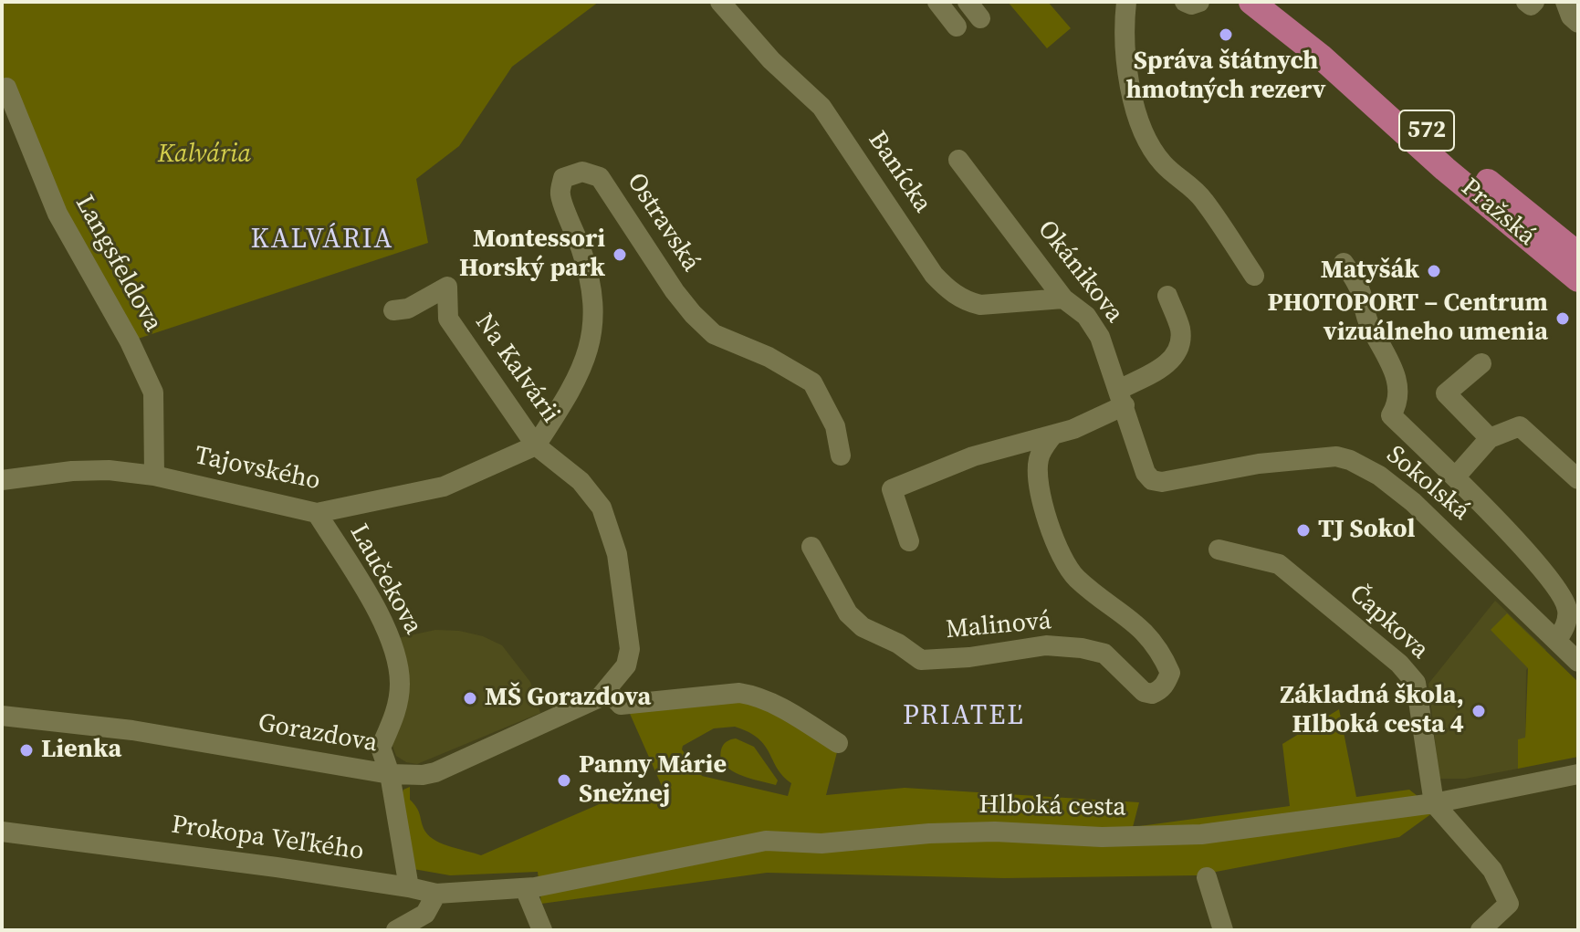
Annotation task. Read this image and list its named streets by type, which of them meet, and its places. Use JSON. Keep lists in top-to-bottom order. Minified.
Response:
{"streets":{"main road":["572","Pražská"],"street":["Banícka","Ostravská","Langsfeldova","Okánikova","Na Kalvárii","Tajovského","Sokolská","Laučekova","Čapkova","Malinová","Gorazdova","Hlboká cesta","Prokopa Veľkého"]},"crossings":[["Banícka","Okánikova"],["Ostravská","Na Kalvárii"],["Ostravská","Tajovského"],["Langsfeldova","Tajovského"],["Okánikova","Sokolská"],["Na Kalvárii","Tajovského"],["Na Kalvárii","Gorazdova"],["Tajovského","Laučekova"],["Laučekova","Gorazdova"],["Laučekova","Prokopa Veľkého"],["Čapkova","Hlboká cesta"],["Hlboká cesta","Prokopa Veľkého"]],"districts":["KALVÁRIA","PRIATEĽ"],"parks":["Kalvária"],"places":["Správa štátnych hmotných rezerv","Montessori Horský park","Matyšák","PHOTOPORT – Centrum vizuálneho umenia","TJ Sokol","MŠ Gorazdova","Základná škola, Hlboká cesta 4","Lienka","Panny Márie Snežnej"]}
